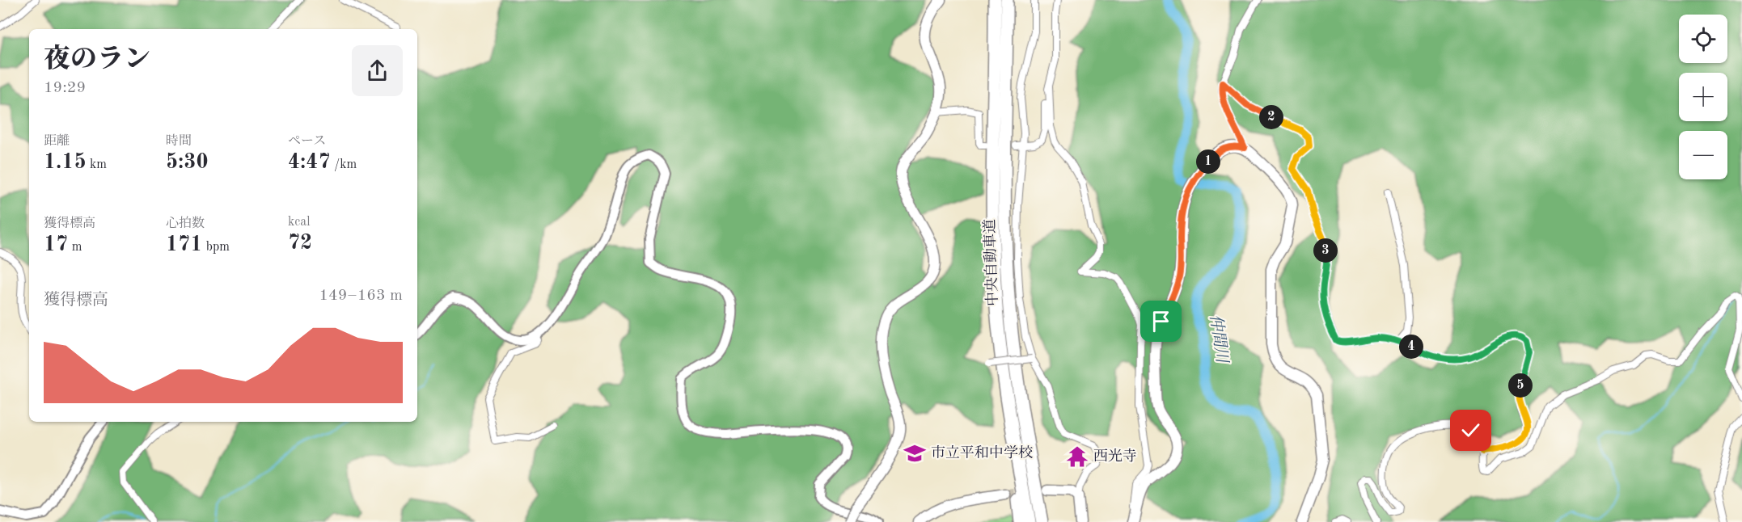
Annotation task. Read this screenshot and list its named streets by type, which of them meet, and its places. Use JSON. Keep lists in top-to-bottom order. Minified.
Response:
{"streets":{"highway":["中央自動車道"]},"water":["仲間川"],"places":{"school or university":["市立平和中学校"],"temple":["西光寺"]},"page":{"map_buttons":["+","−"],"heading":["夜のラン","19:29"],"pins":["2","1","3","4","5"],"stats":[["距離","1.15 km"],["時間","5:30"],["ペース","4:47 /km"],["獲得標高","17 m"],["心拍数","171 bpm"],["kcal","72"]],"chart":["獲得標高","149–163 m"]}}
